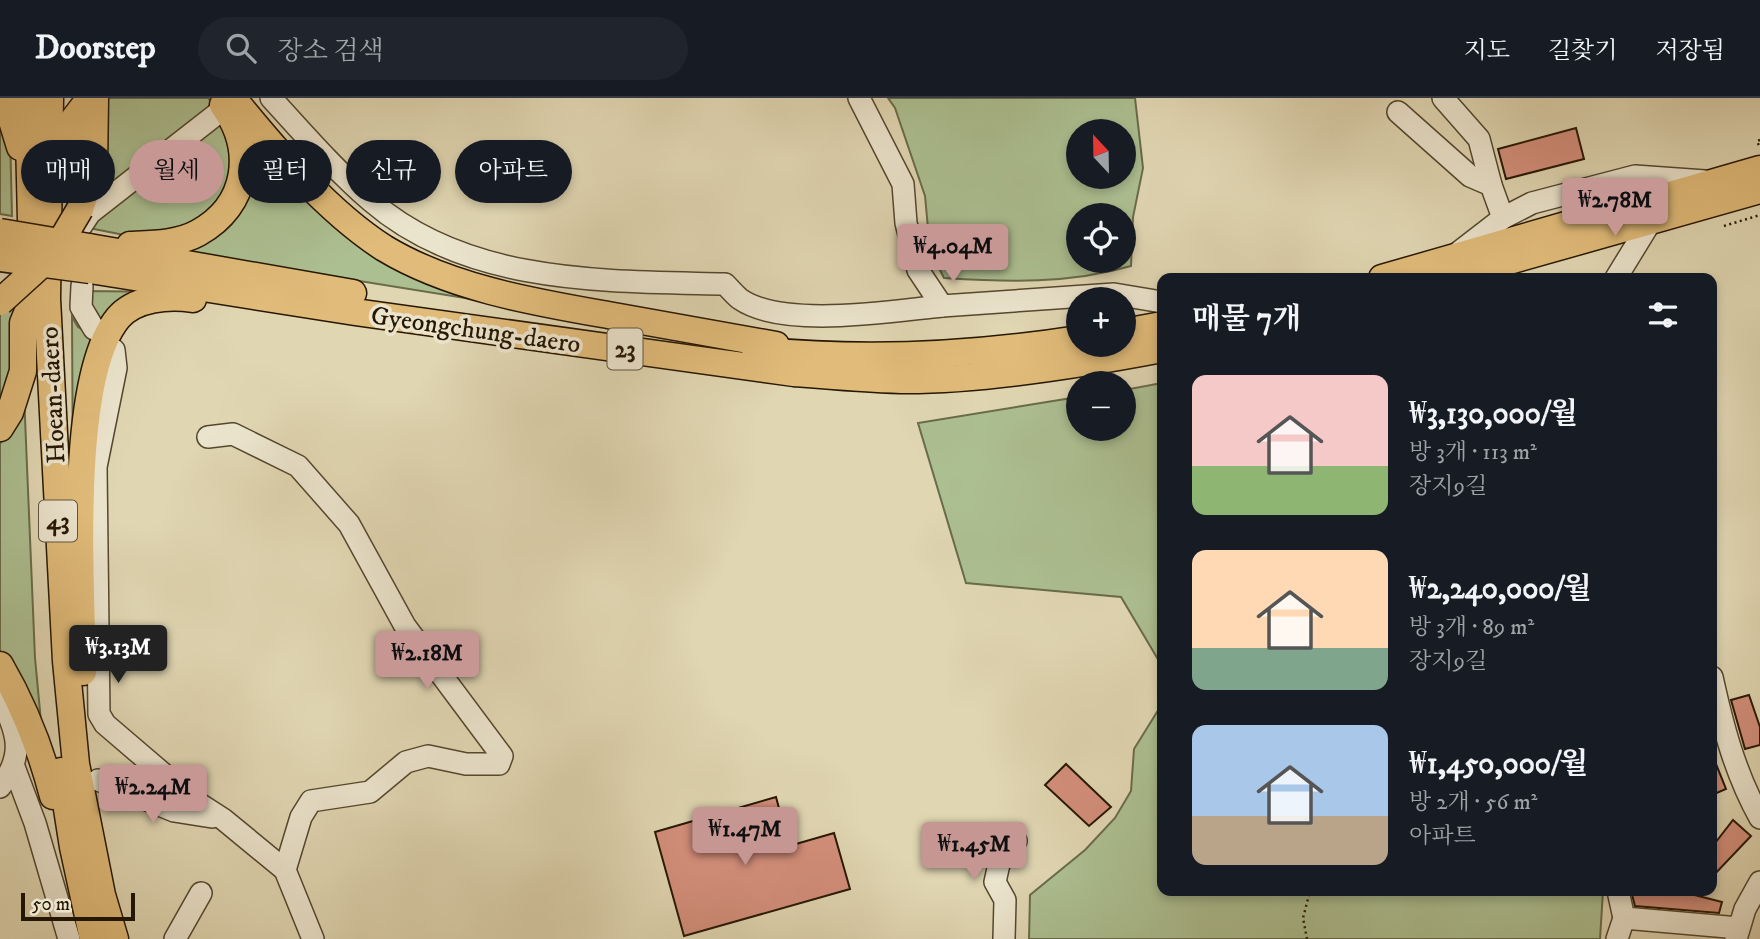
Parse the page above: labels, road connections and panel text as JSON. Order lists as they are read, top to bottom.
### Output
{
  "streets": {
    "main road": [
      "Gyeongchung-daero",
      "23",
      "Hoean-daero",
      "43"
    ]
  },
  "scale_bar": "50 m",
  "north": "top",
  "page": {
    "header": "Doorstep",
    "search": "장소 검색",
    "nav": ["지도", "길찾기", "저장됨"],
    "map_buttons": ["+", "−"],
    "chip": [
      "매매",
      "월세",
      "필터",
      "신규",
      "아파트"
    ],
    "price": [
      "₩2.78M",
      "₩4.04M",
      "₩3.13M",
      "₩2.18M",
      "₩2.24M",
      "₩1.47M",
      "₩1.45M"
    ],
    "heading": "매물 7개",
    "list": [
      {
        "name": "₩3,130,000/월",
        "note": "방 3개 · 113 m² · 장지9길"
      },
      {
        "name": "₩2,240,000/월",
        "note": "방 3개 · 89 m² · 장지9길"
      },
      {
        "name": "₩1,450,000/월",
        "note": "방 2개 · 56 m² · 아파트"
      }
    ],
    "scale": "50 m"
  }
}
